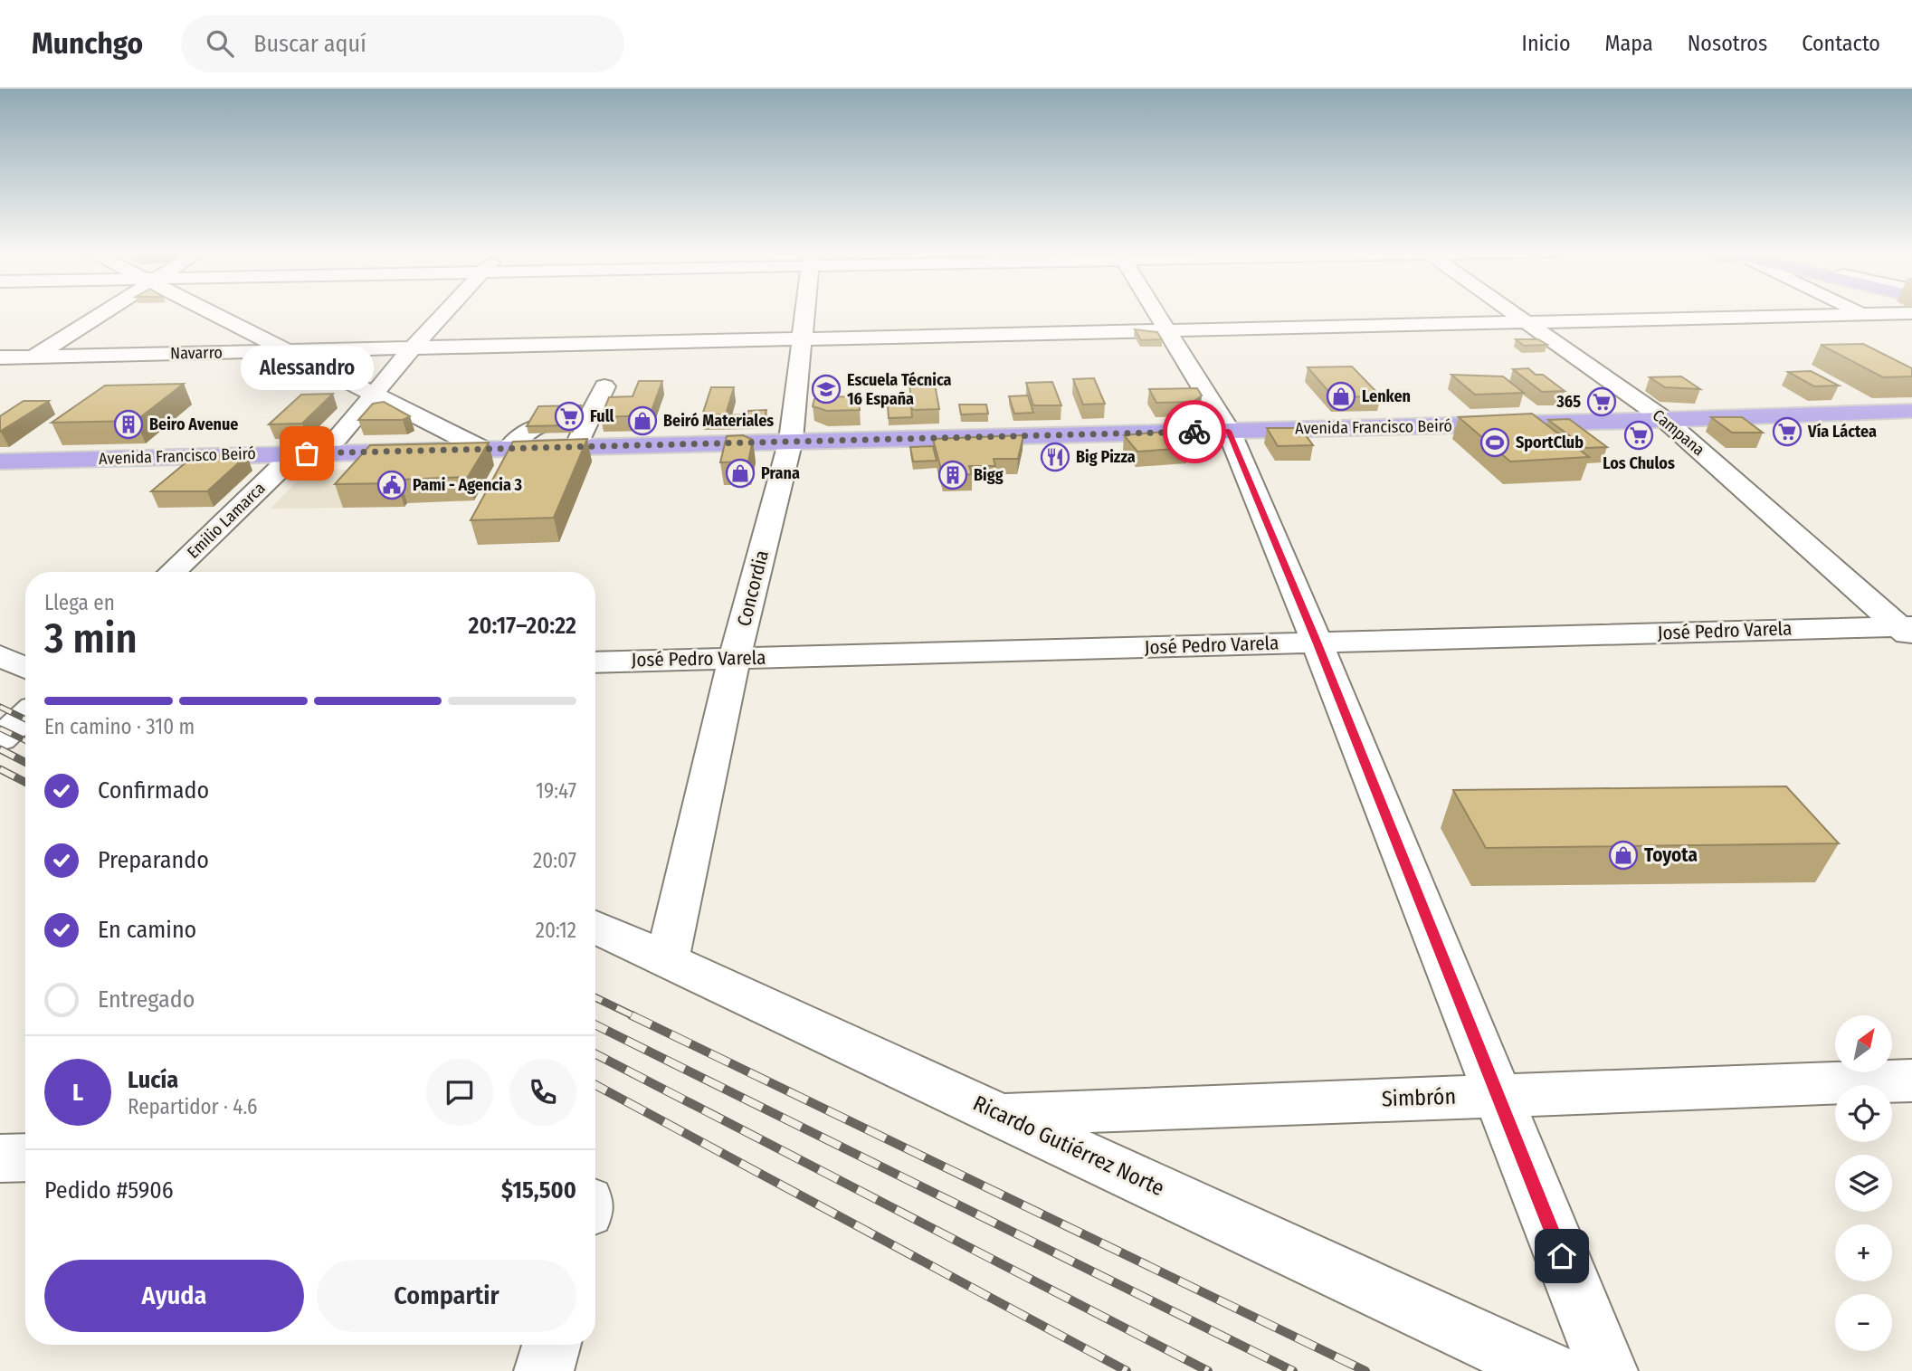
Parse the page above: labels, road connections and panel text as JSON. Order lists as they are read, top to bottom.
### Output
{
  "streets": {
    "main road": ["Avenida Francisco Beiró"],
    "street": [
      "Navarro",
      "Campana",
      "Emilio Lamarca",
      "Concordia",
      "José Pedro Varela",
      "Simbrón",
      "Ricardo Gutiérrez Norte"
    ]
  },
  "crossings": [
    ["Navarro", "Campana"],
    ["Navarro", "Emilio Lamarca"],
    ["Navarro", "Concordia"],
    ["Avenida Francisco Beiró", "Campana"],
    ["Avenida Francisco Beiró", "Emilio Lamarca"],
    ["Avenida Francisco Beiró", "Concordia"],
    ["Campana", "José Pedro Varela"],
    ["Concordia", "José Pedro Varela"],
    ["Concordia", "Ricardo Gutiérrez Norte"],
    ["Simbrón", "Ricardo Gutiérrez Norte"]
  ],
  "places": {
    "school or university": ["Escuela Técnica 16 España"],
    "shop": [
      "Lenken",
      "Beiró Materiales",
      "Prana",
      "Toyota"
    ],
    "supermarket": [
      "365",
      "Full",
      "Vía Láctea",
      "Los Chulos"
    ],
    "building": ["Beiro Avenue", "Bigg"],
    "sports": ["SportClub"],
    "other": ["Alessandro"],
    "restaurant": ["Big Pizza"],
    "public building": ["Pami - Agencia 3"]
  },
  "north": "top right",
  "page": {
    "header": "Munchgo",
    "search": "Buscar aquí",
    "nav": [
      "Inicio",
      "Mapa",
      "Nosotros",
      "Contacto"
    ],
    "bubble": "Alessandro",
    "heading": ["3 min", "Llega en", "20:17–20:22"],
    "panel": [
      "Lucía",
      "Repartidor · 4.6",
      "Pedido #5906",
      "$15,500"
    ],
    "bar": "En camino · 310 m",
    "list": [
      ["Confirmado", "19:47"],
      ["Preparando", "20:07"],
      ["En camino", "20:12"],
      "Entregado"
    ],
    "map_buttons": ["+", "−"],
    "round": "L",
    "buttons": ["Ayuda", "Compartir"]
  }
}
